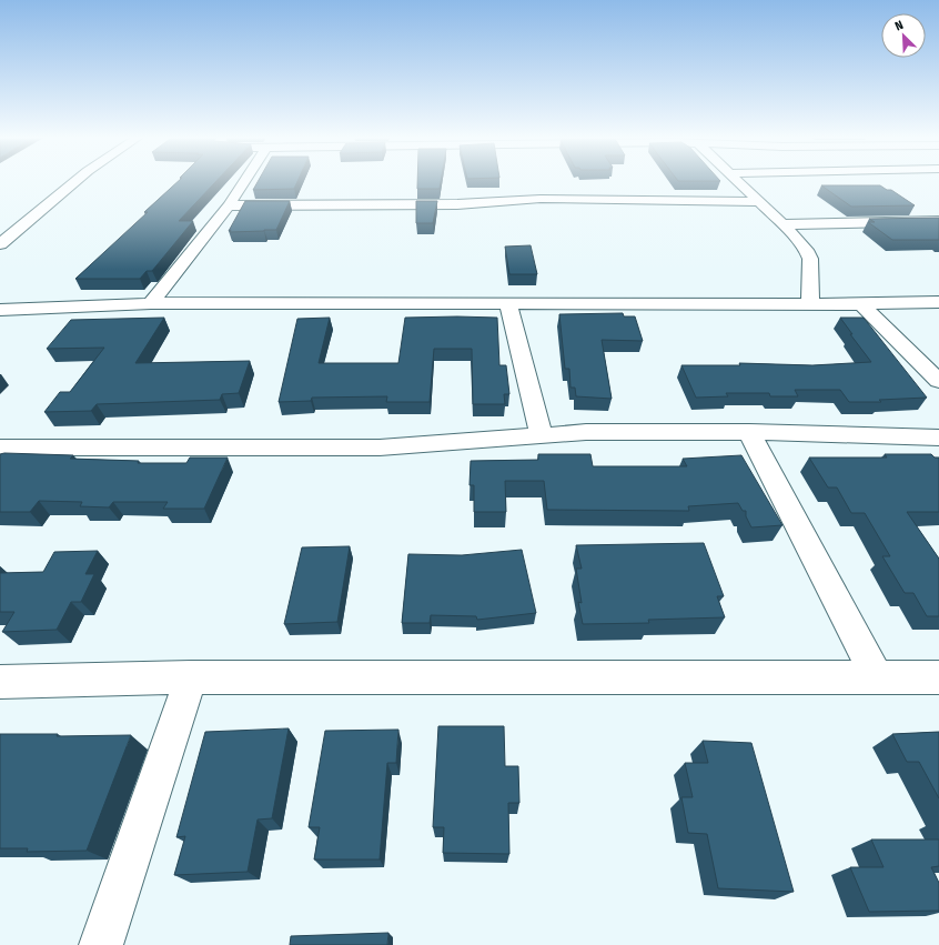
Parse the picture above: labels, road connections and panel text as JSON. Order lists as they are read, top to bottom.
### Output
{
  "north": "top left"
}
